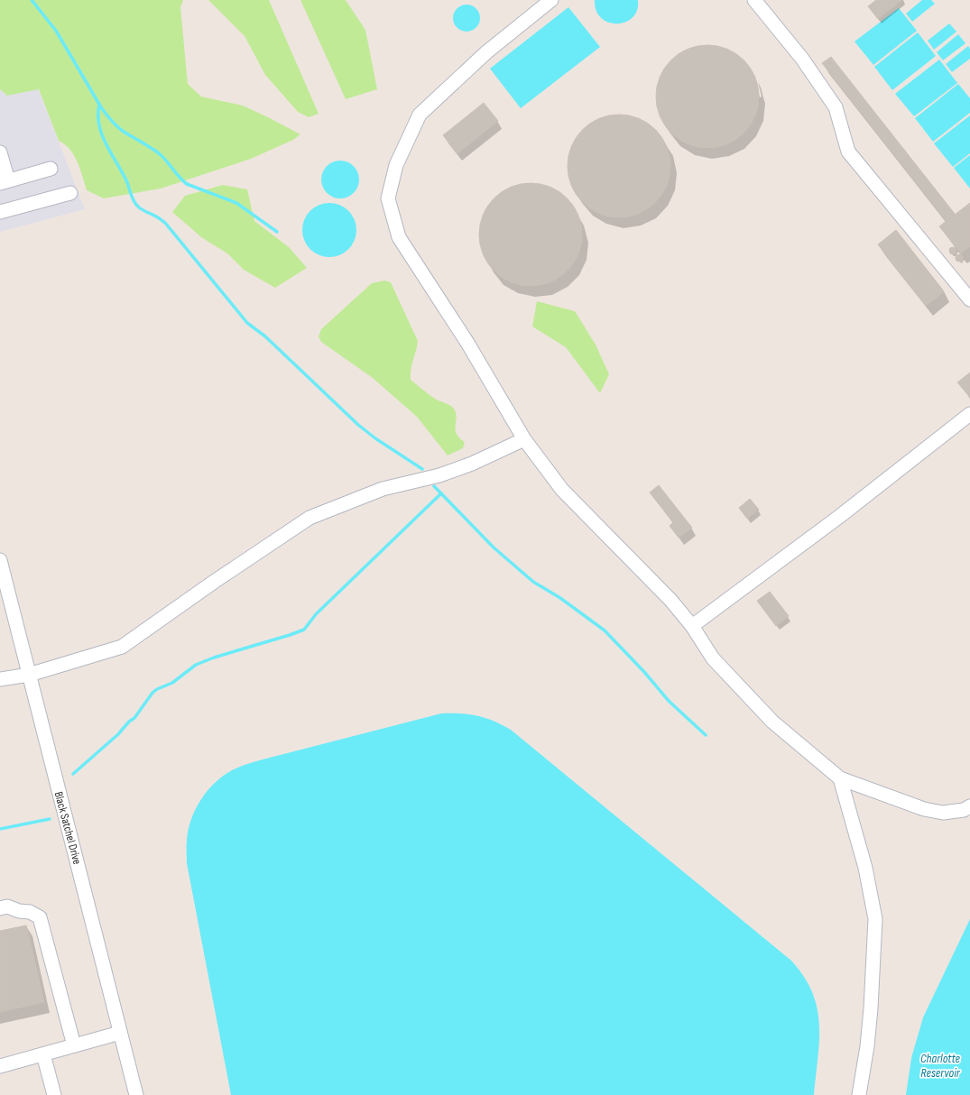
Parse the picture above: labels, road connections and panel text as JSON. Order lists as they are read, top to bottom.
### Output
{
  "streets": {
    "street": ["Black Satchel Drive"]
  },
  "water": ["Charlotte Reservoir"]
}
